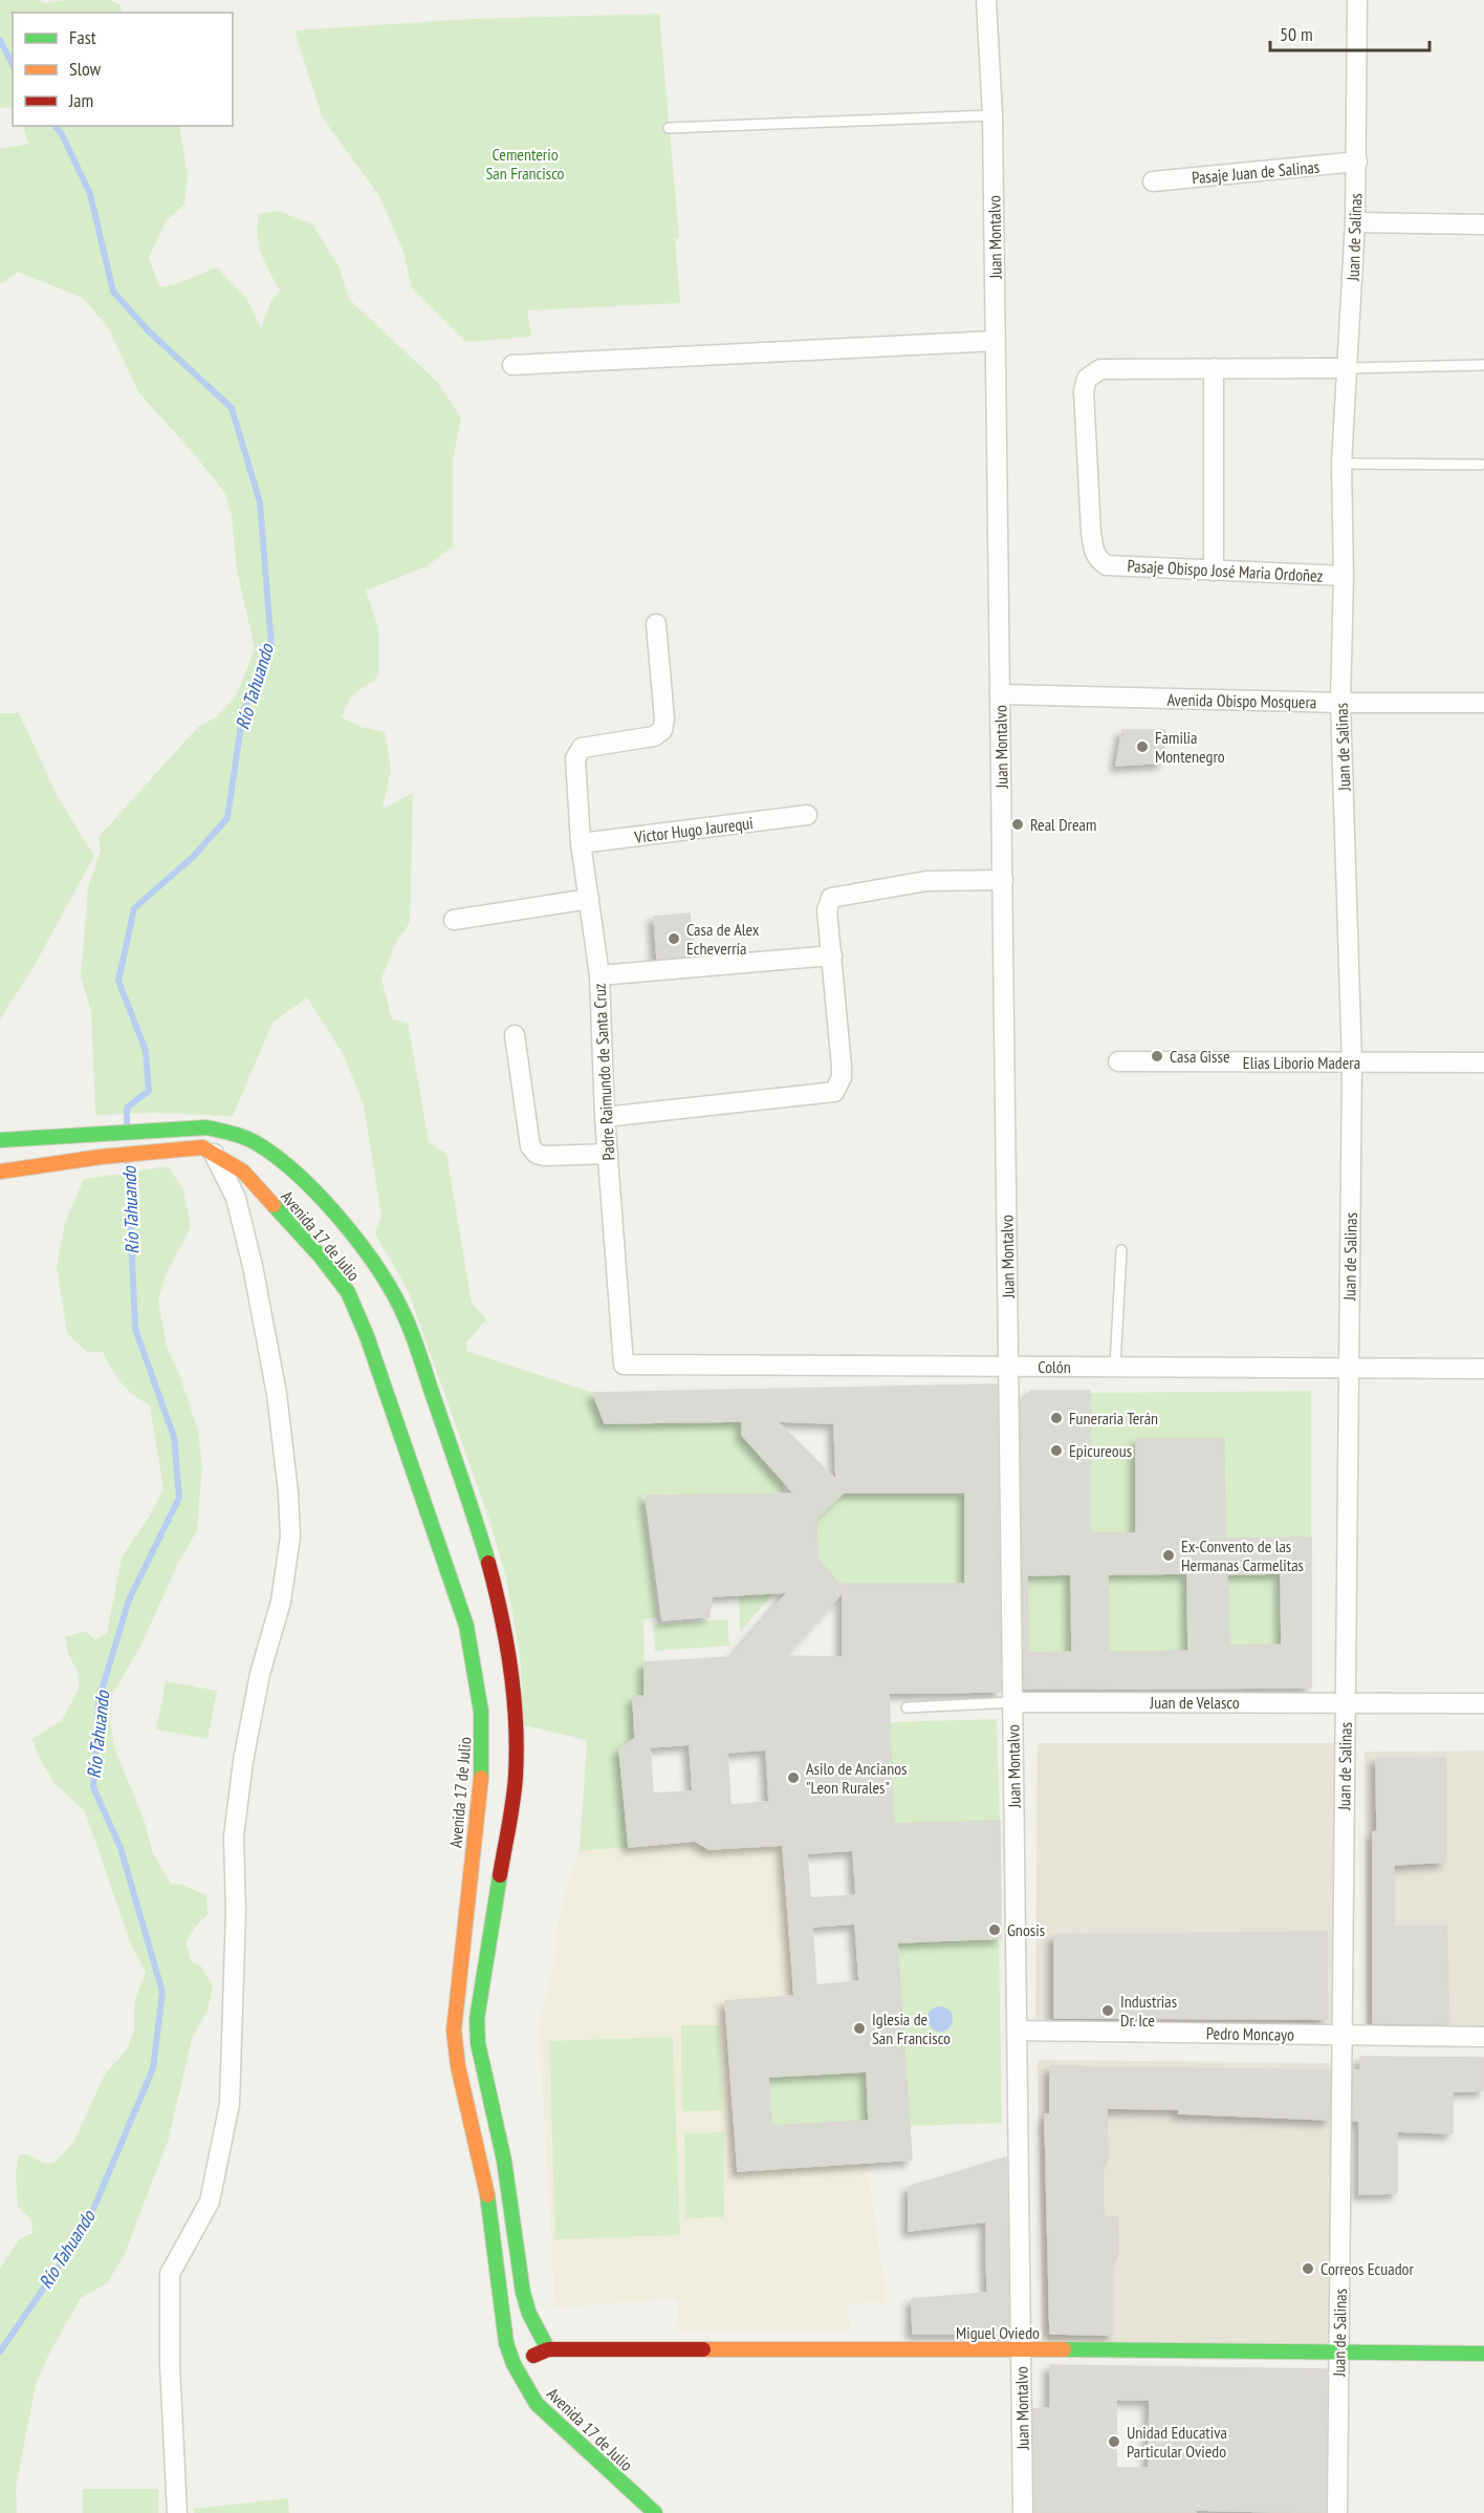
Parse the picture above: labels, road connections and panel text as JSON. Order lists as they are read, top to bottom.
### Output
{
  "streets": {
    "main road": ["Avenida 17 de Julio", "Miguel Oviedo"],
    "street": [
      "Pasaje Juan de Salinas",
      "Juan Montalvo",
      "Juan de Salinas",
      "Pasaje Obispo José Maria Ordoñez",
      "Avenida Obispo Mosquera",
      "Victor Hugo Jaurequi",
      "Elias Liborio Madera",
      "Padre Raimundo de Santa Cruz",
      "Colón",
      "Juan de Velasco",
      "Pedro Moncayo"
    ]
  },
  "crossings": [
    ["Pasaje Juan de Salinas", "Juan de Salinas"],
    ["Juan Montalvo", "Avenida Obispo Mosquera"],
    ["Juan Montalvo", "Colón"],
    ["Juan Montalvo", "Juan de Velasco"],
    ["Juan Montalvo", "Pedro Moncayo"],
    ["Juan Montalvo", "Miguel Oviedo"],
    ["Juan de Salinas", "Pasaje Obispo José Maria Ordoñez"],
    ["Juan de Salinas", "Avenida Obispo Mosquera"],
    ["Juan de Salinas", "Elias Liborio Madera"],
    ["Juan de Salinas", "Colón"],
    ["Juan de Salinas", "Juan de Velasco"],
    ["Juan de Salinas", "Pedro Moncayo"],
    ["Juan de Salinas", "Miguel Oviedo"],
    ["Victor Hugo Jaurequi", "Padre Raimundo de Santa Cruz"],
    ["Padre Raimundo de Santa Cruz", "Colón"],
    ["Avenida 17 de Julio", "Miguel Oviedo"]
  ],
  "water": ["Río Tahuando"],
  "parks": ["Cementerio San Francisco"],
  "places": [
    "Familia Montenegro",
    "Real Dream",
    "Casa de Alex Echeverría",
    "Casa Gisse",
    "Funeraria Terán",
    "Epicureous",
    "Ex-Convento de las Hermanas Carmelitas",
    "Asilo de Ancianos \"Leon Rurales\"",
    "Gnosis",
    "Industrias Dr. Ice",
    "Iglesia de San Francisco",
    "Correos Ecuador",
    "Unidad Educativa Particular Oviedo"
  ],
  "legend": ["Fast", "Slow", "Jam"],
  "scale_bar": "50 m"
}
